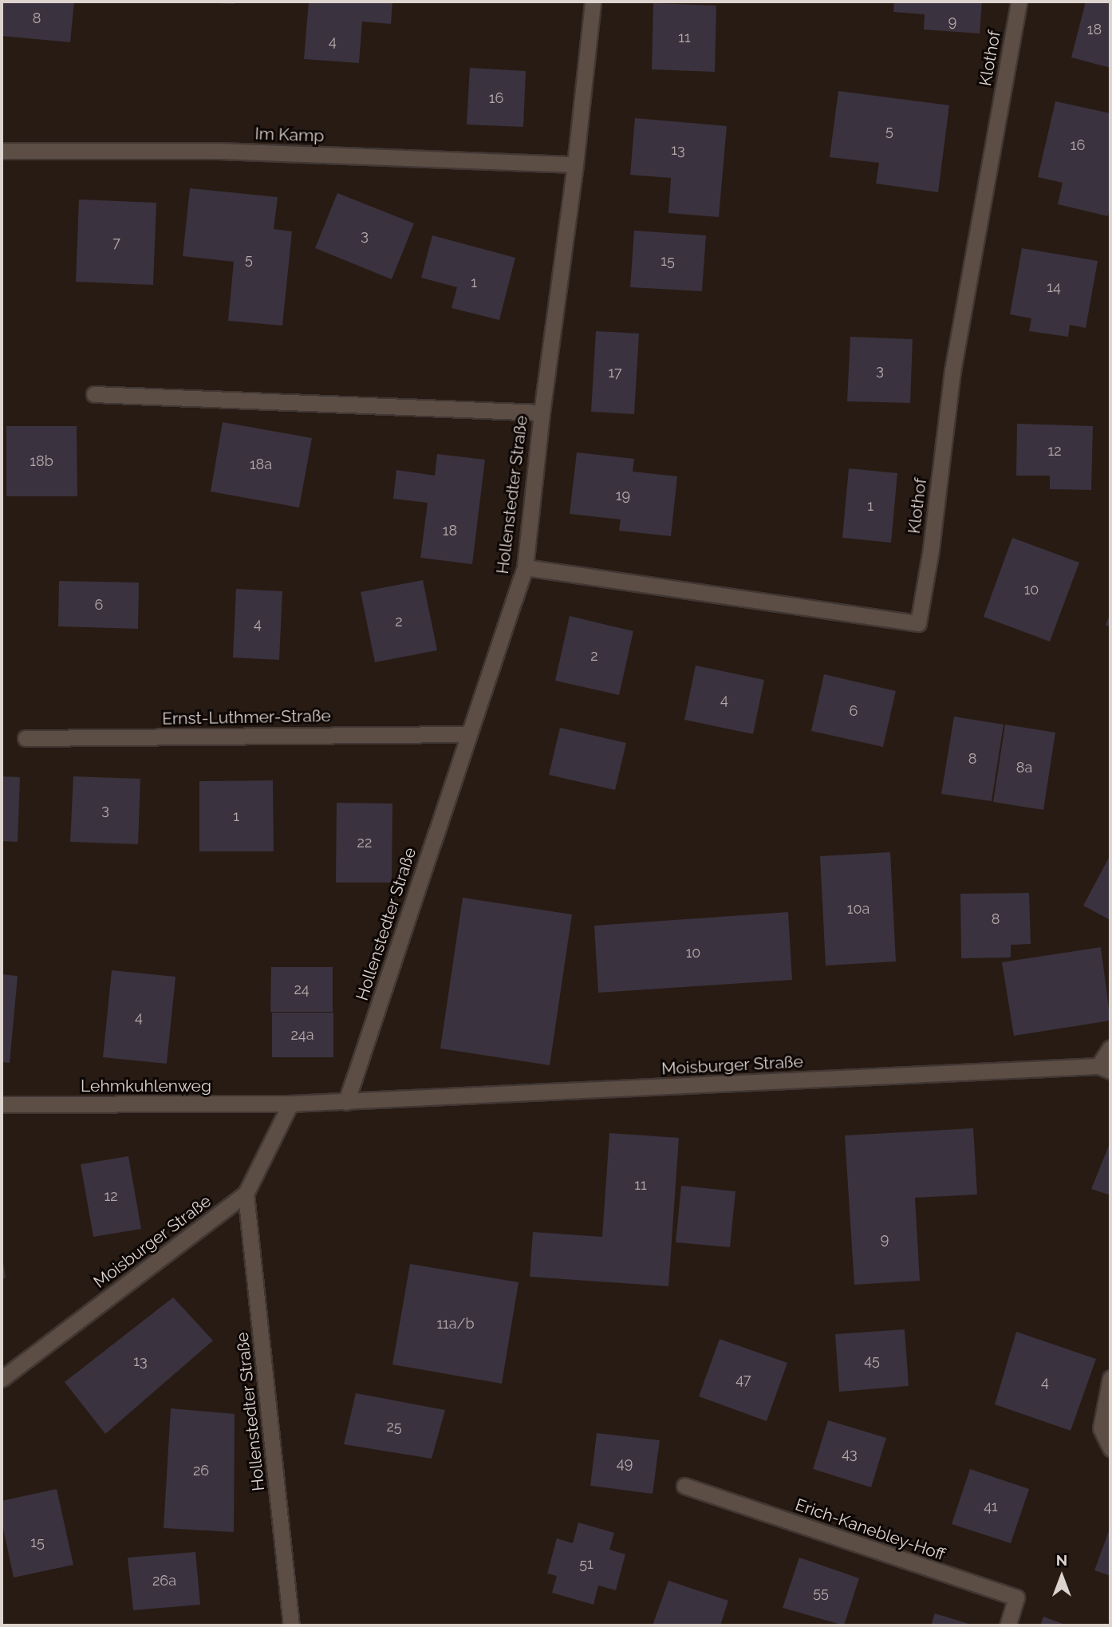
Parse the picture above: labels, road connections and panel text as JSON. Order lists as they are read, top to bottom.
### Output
{
  "streets": {
    "street": [
      "Klothof",
      "Im Kamp",
      "Hollenstedter Straße",
      "Ernst-Luthmer-Straße",
      "Moisburger Straße",
      "Lehmkuhlenweg",
      "Erich-Kanebley-Hoff"
    ]
  },
  "crossings": [
    ["Klothof", "Hollenstedter Straße"],
    ["Im Kamp", "Hollenstedter Straße"],
    ["Hollenstedter Straße", "Ernst-Luthmer-Straße"],
    ["Hollenstedter Straße", "Moisburger Straße"],
    ["Moisburger Straße", "Lehmkuhlenweg"]
  ],
  "house_numbers": [
    "8",
    "9",
    "18",
    "11",
    "4",
    "16",
    "5",
    "16",
    "13",
    "3",
    "7",
    "5",
    "15",
    "1",
    "14",
    "3",
    "17",
    "12",
    "18b",
    "18a",
    "19",
    "1",
    "18",
    "10",
    "6",
    "2",
    "4",
    "2",
    "4",
    "6",
    "8",
    "8a",
    "3",
    "1",
    "22",
    "10a",
    "8",
    "10",
    "24",
    "4",
    "24a",
    "11",
    "12",
    "9",
    "11a/b",
    "45",
    "13",
    "47",
    "4",
    "25",
    "43",
    "49",
    "26",
    "41",
    "15",
    "51",
    "26a",
    "55"
  ],
  "north": "top"
}
